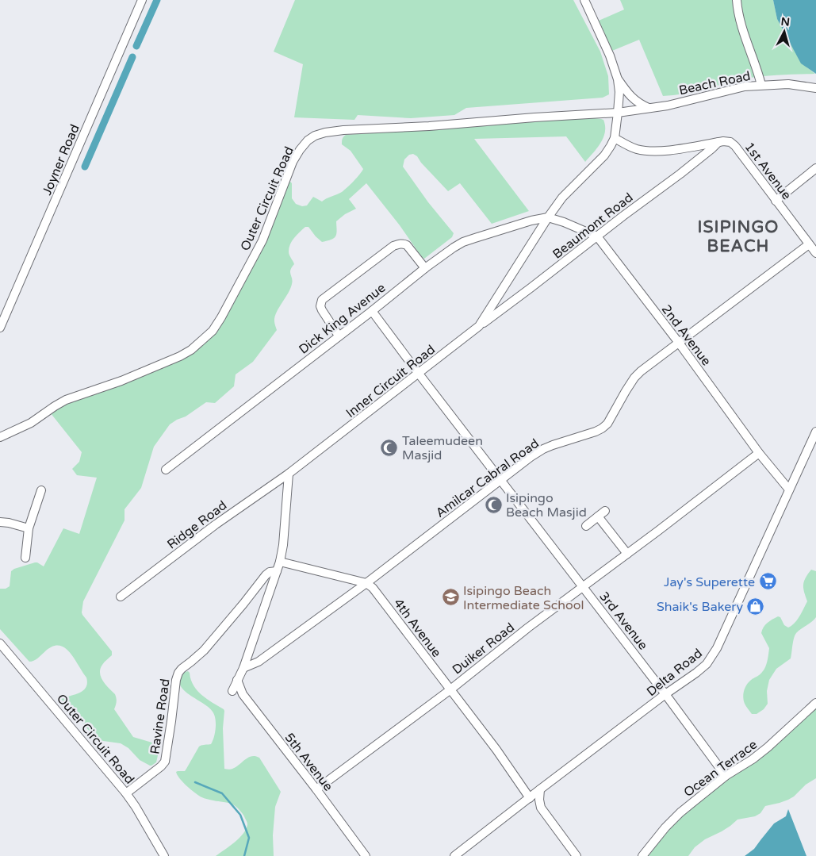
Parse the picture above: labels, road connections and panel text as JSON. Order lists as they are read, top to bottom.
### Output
{
  "streets": {
    "street": [
      "Beach Road",
      "Joyner Road",
      "1st Avenue",
      "Outer Circuit Road",
      "Beaumont Road",
      "Dick King Avenue",
      "2nd Avenue",
      "Inner Circuit Road",
      "Amilcar Cabral Road",
      "Ridge Road",
      "3rd Avenue",
      "4th Avenue",
      "Duiker Road",
      "Delta Road",
      "Ravine Road",
      "5th Avenue",
      "Ocean Terrace"
    ]
  },
  "crossings": [
    ["Beach Road", "Outer Circuit Road"],
    ["Beach Road", "Inner Circuit Road"],
    ["1st Avenue", "Beaumont Road"],
    ["1st Avenue", "Inner Circuit Road"],
    ["1st Avenue", "Amilcar Cabral Road"],
    ["Outer Circuit Road", "Inner Circuit Road"],
    ["Outer Circuit Road", "Ravine Road"],
    ["Beaumont Road", "2nd Avenue"],
    ["Beaumont Road", "Inner Circuit Road"],
    ["Dick King Avenue", "2nd Avenue"],
    ["Dick King Avenue", "Inner Circuit Road"],
    ["Dick King Avenue", "3rd Avenue"],
    ["2nd Avenue", "Inner Circuit Road"],
    ["2nd Avenue", "Amilcar Cabral Road"],
    ["2nd Avenue", "Duiker Road"],
    ["2nd Avenue", "Delta Road"],
    ["Inner Circuit Road", "Ridge Road"],
    ["Inner Circuit Road", "3rd Avenue"],
    ["Amilcar Cabral Road", "3rd Avenue"],
    ["Amilcar Cabral Road", "4th Avenue"],
    ["3rd Avenue", "Duiker Road"],
    ["3rd Avenue", "Delta Road"],
    ["3rd Avenue", "Ocean Terrace"],
    ["4th Avenue", "Duiker Road"],
    ["4th Avenue", "Delta Road"],
    ["Duiker Road", "5th Avenue"]
  ],
  "districts": ["ISIPINGO BEACH"],
  "places": {
    "mosque": ["Taleemudeen Masjid", "Isipingo Beach Masjid"],
    "supermarket": ["Jay's Superette"],
    "school or university": ["Isipingo Beach Intermediate School"],
    "shop": ["Shaik's Bakery"]
  },
  "north": "top"
}
